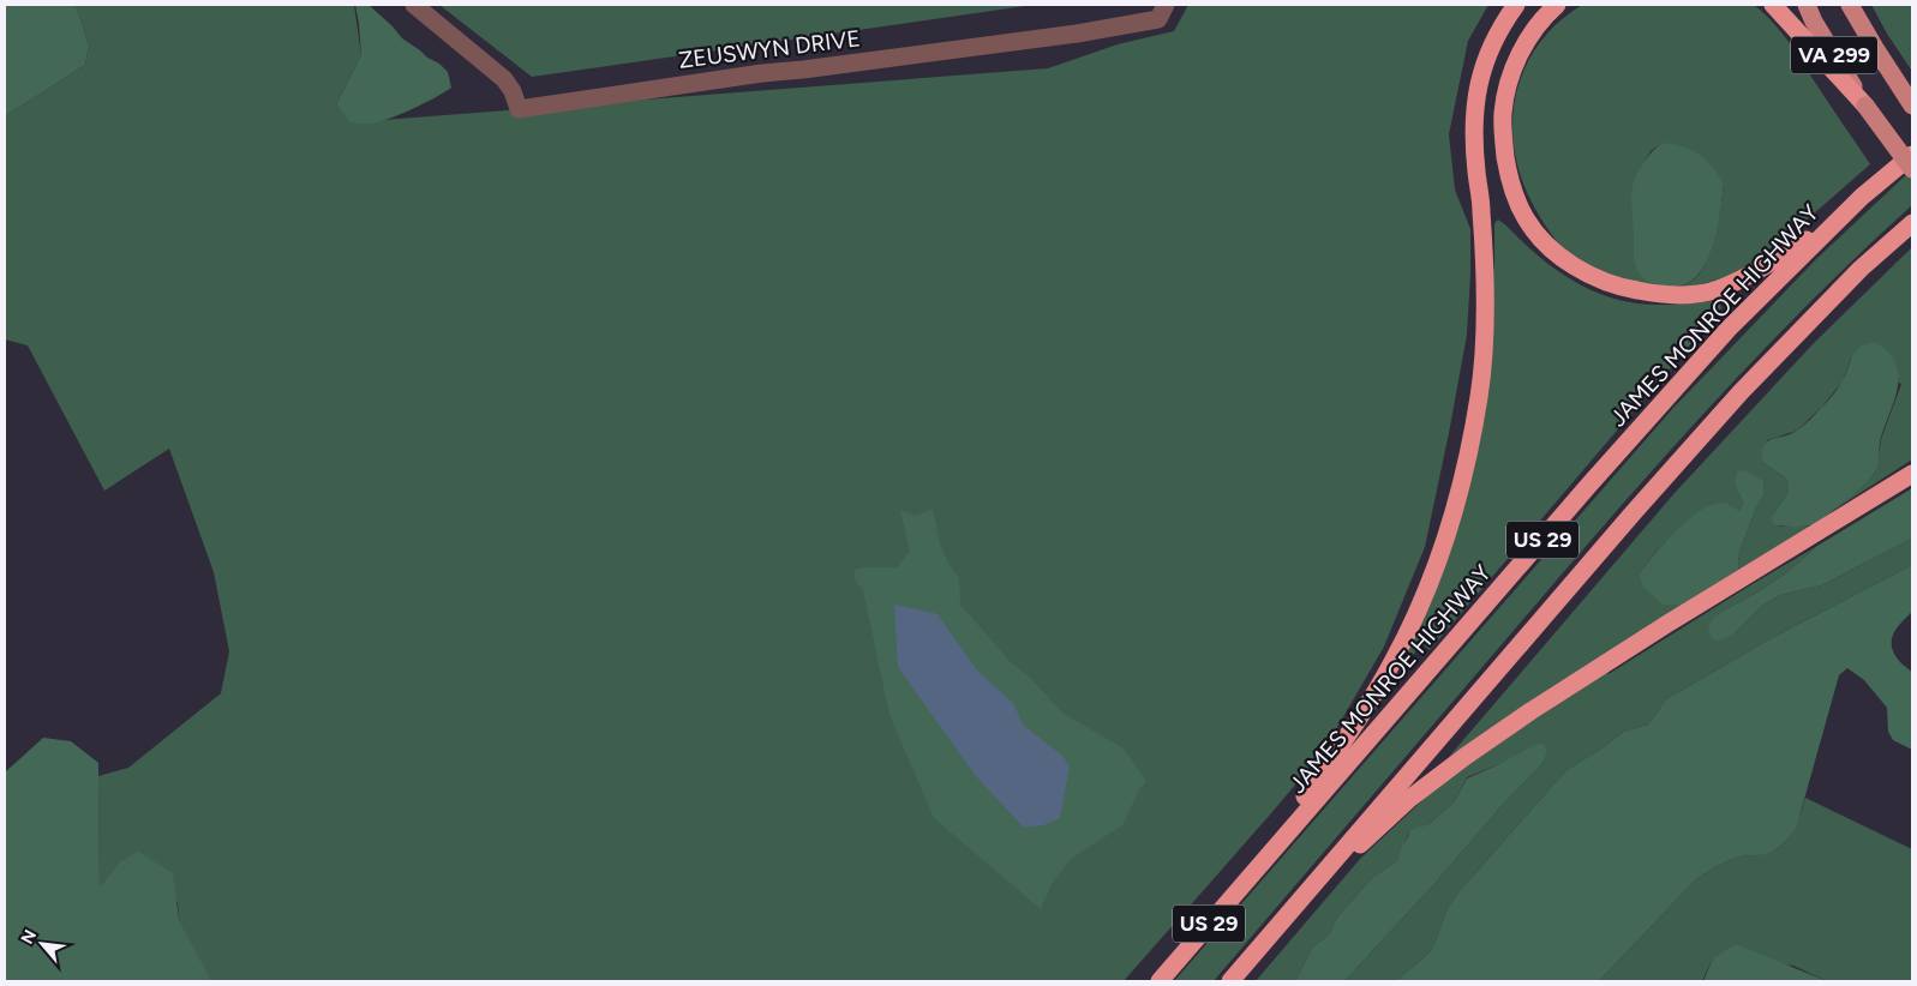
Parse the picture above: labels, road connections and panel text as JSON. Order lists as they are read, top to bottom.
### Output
{
  "streets": {
    "highway": ["JAMES MONROE HIGHWAY", "US 29"],
    "main road": ["VA 299"],
    "street": ["ZEUSWYN DRIVE"]
  },
  "north": "top left"
}
